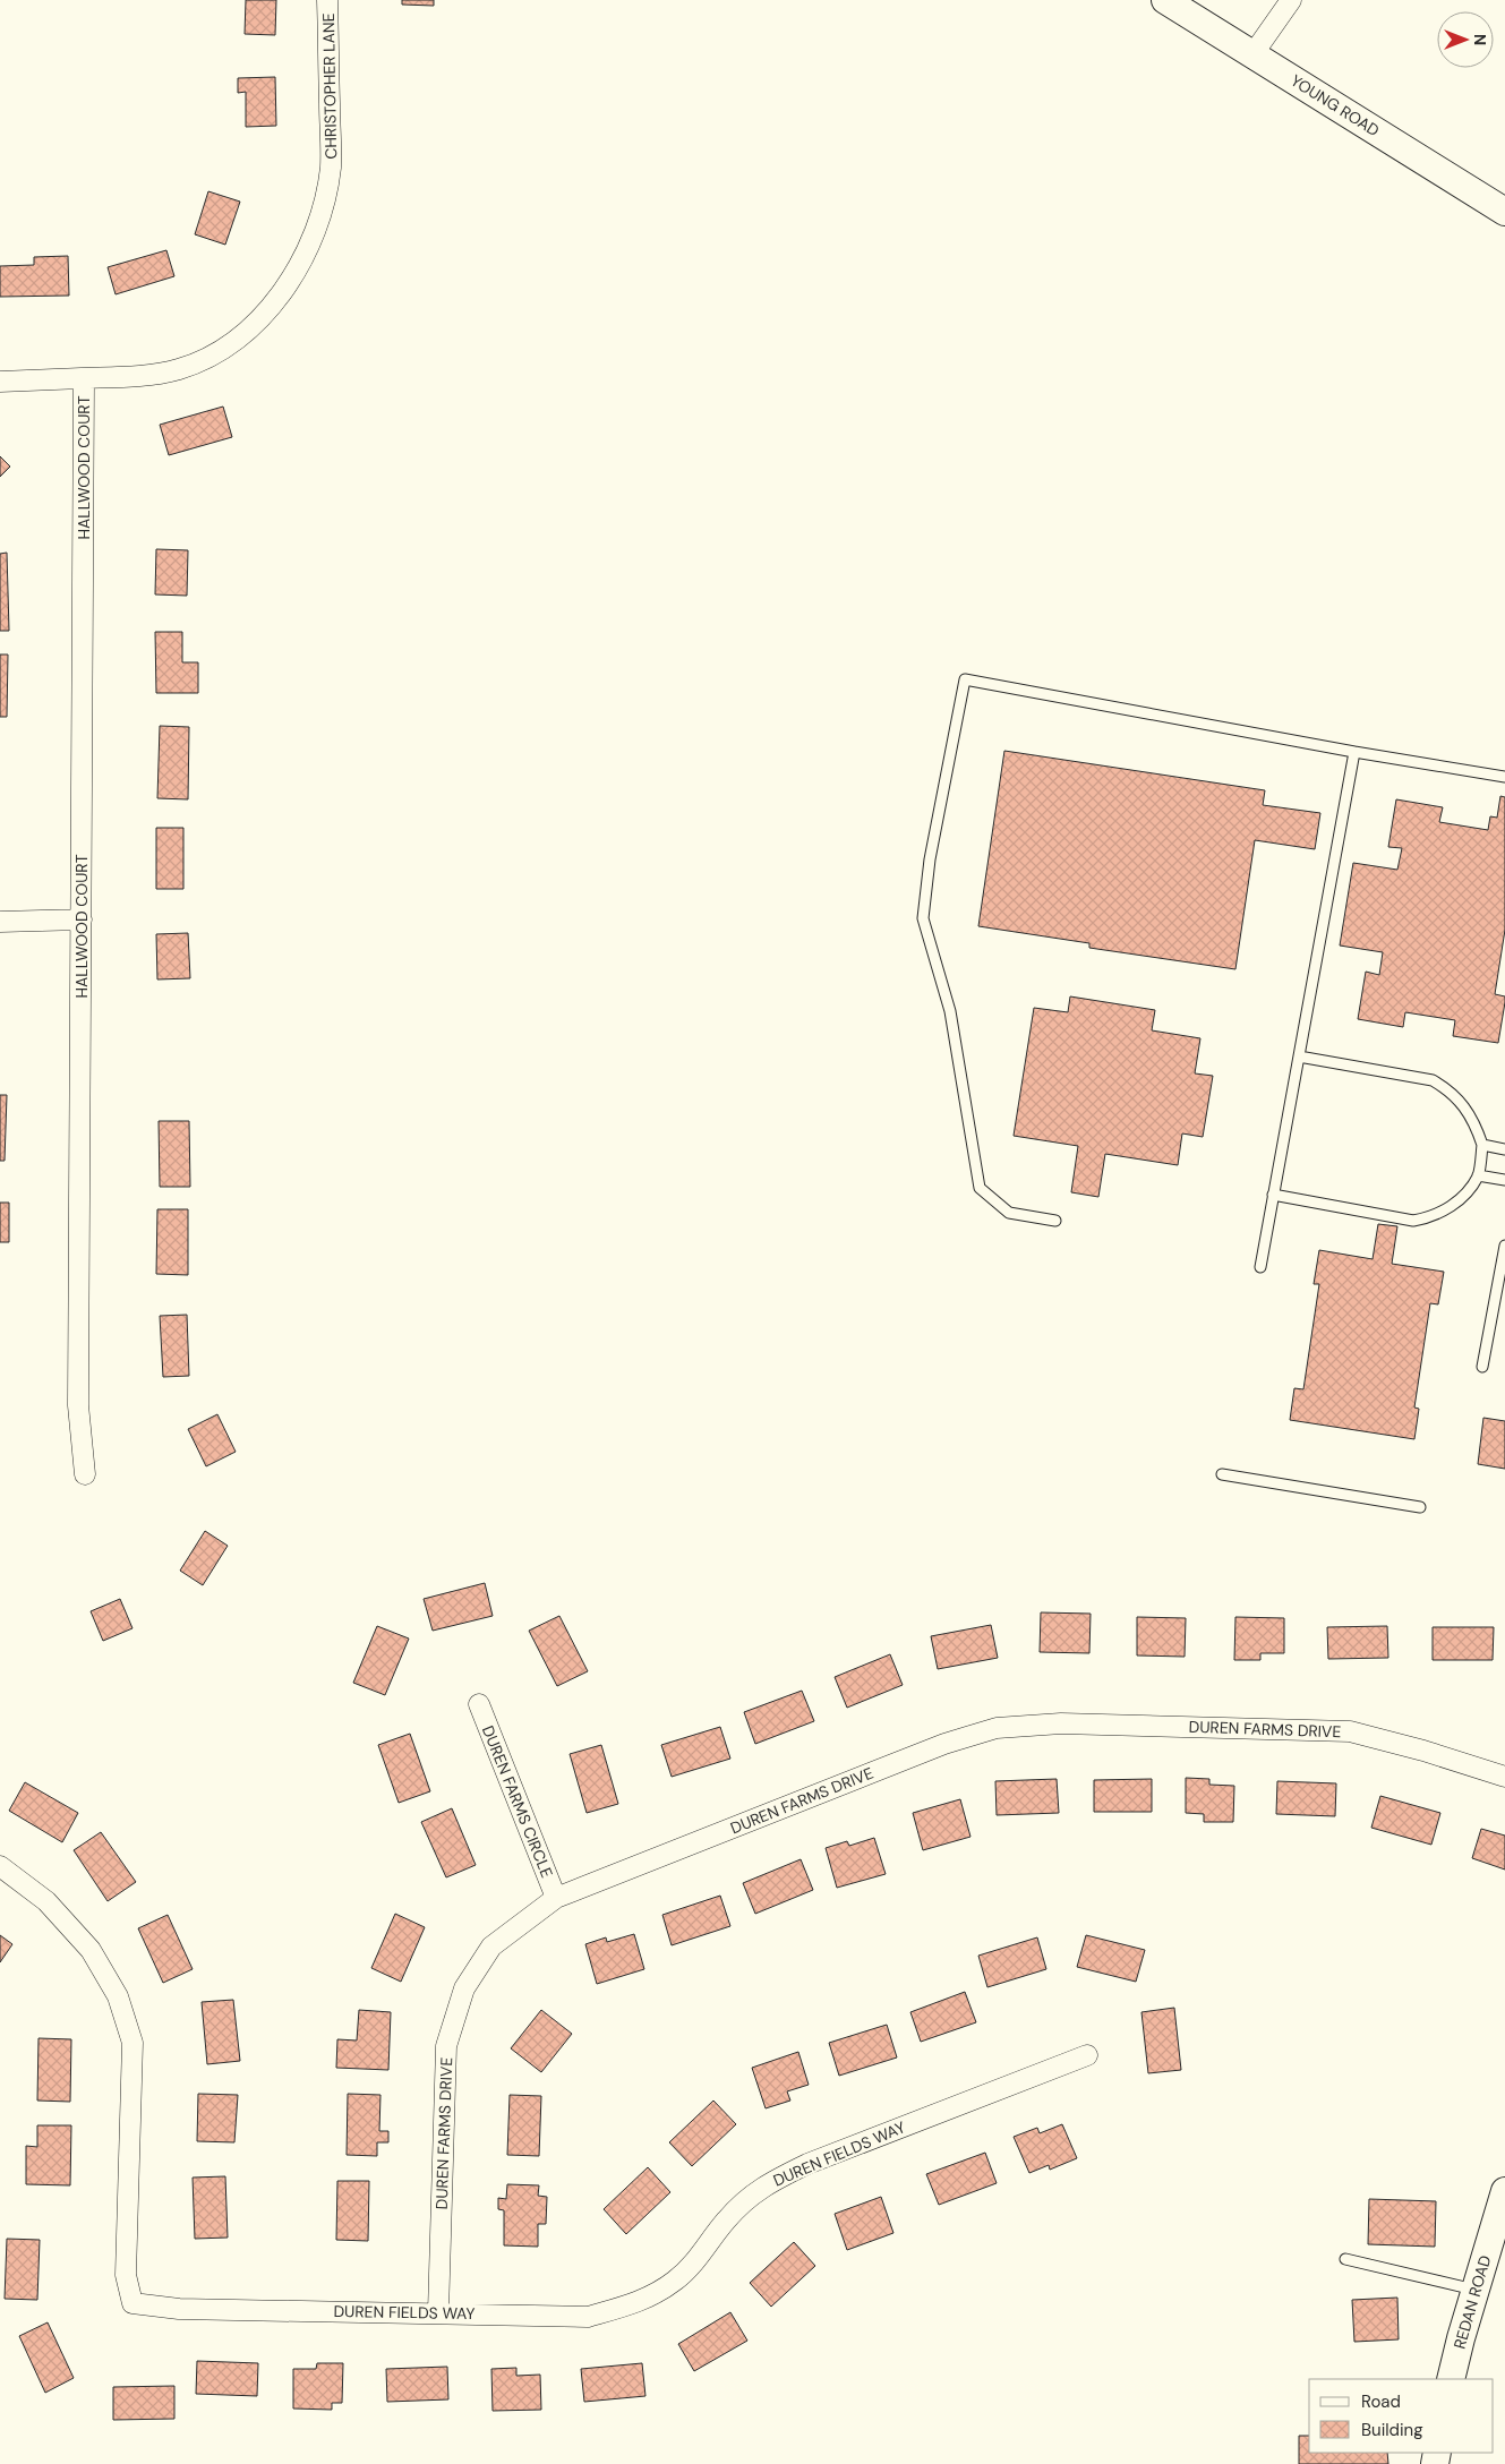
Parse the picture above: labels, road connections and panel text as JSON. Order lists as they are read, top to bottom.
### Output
{
  "streets": {
    "street": [
      "CHRISTOPHER LANE",
      "YOUNG ROAD",
      "HALLWOOD COURT",
      "DUREN FARMS DRIVE",
      "DUREN FARMS CIRCLE",
      "DUREN FIELDS WAY",
      "REDAN ROAD"
    ]
  },
  "crossings": [
    ["CHRISTOPHER LANE", "HALLWOOD COURT"],
    ["DUREN FARMS DRIVE", "DUREN FARMS CIRCLE"],
    ["DUREN FARMS DRIVE", "DUREN FIELDS WAY"]
  ],
  "legend": ["Road", "Building"],
  "north": "right"
}
